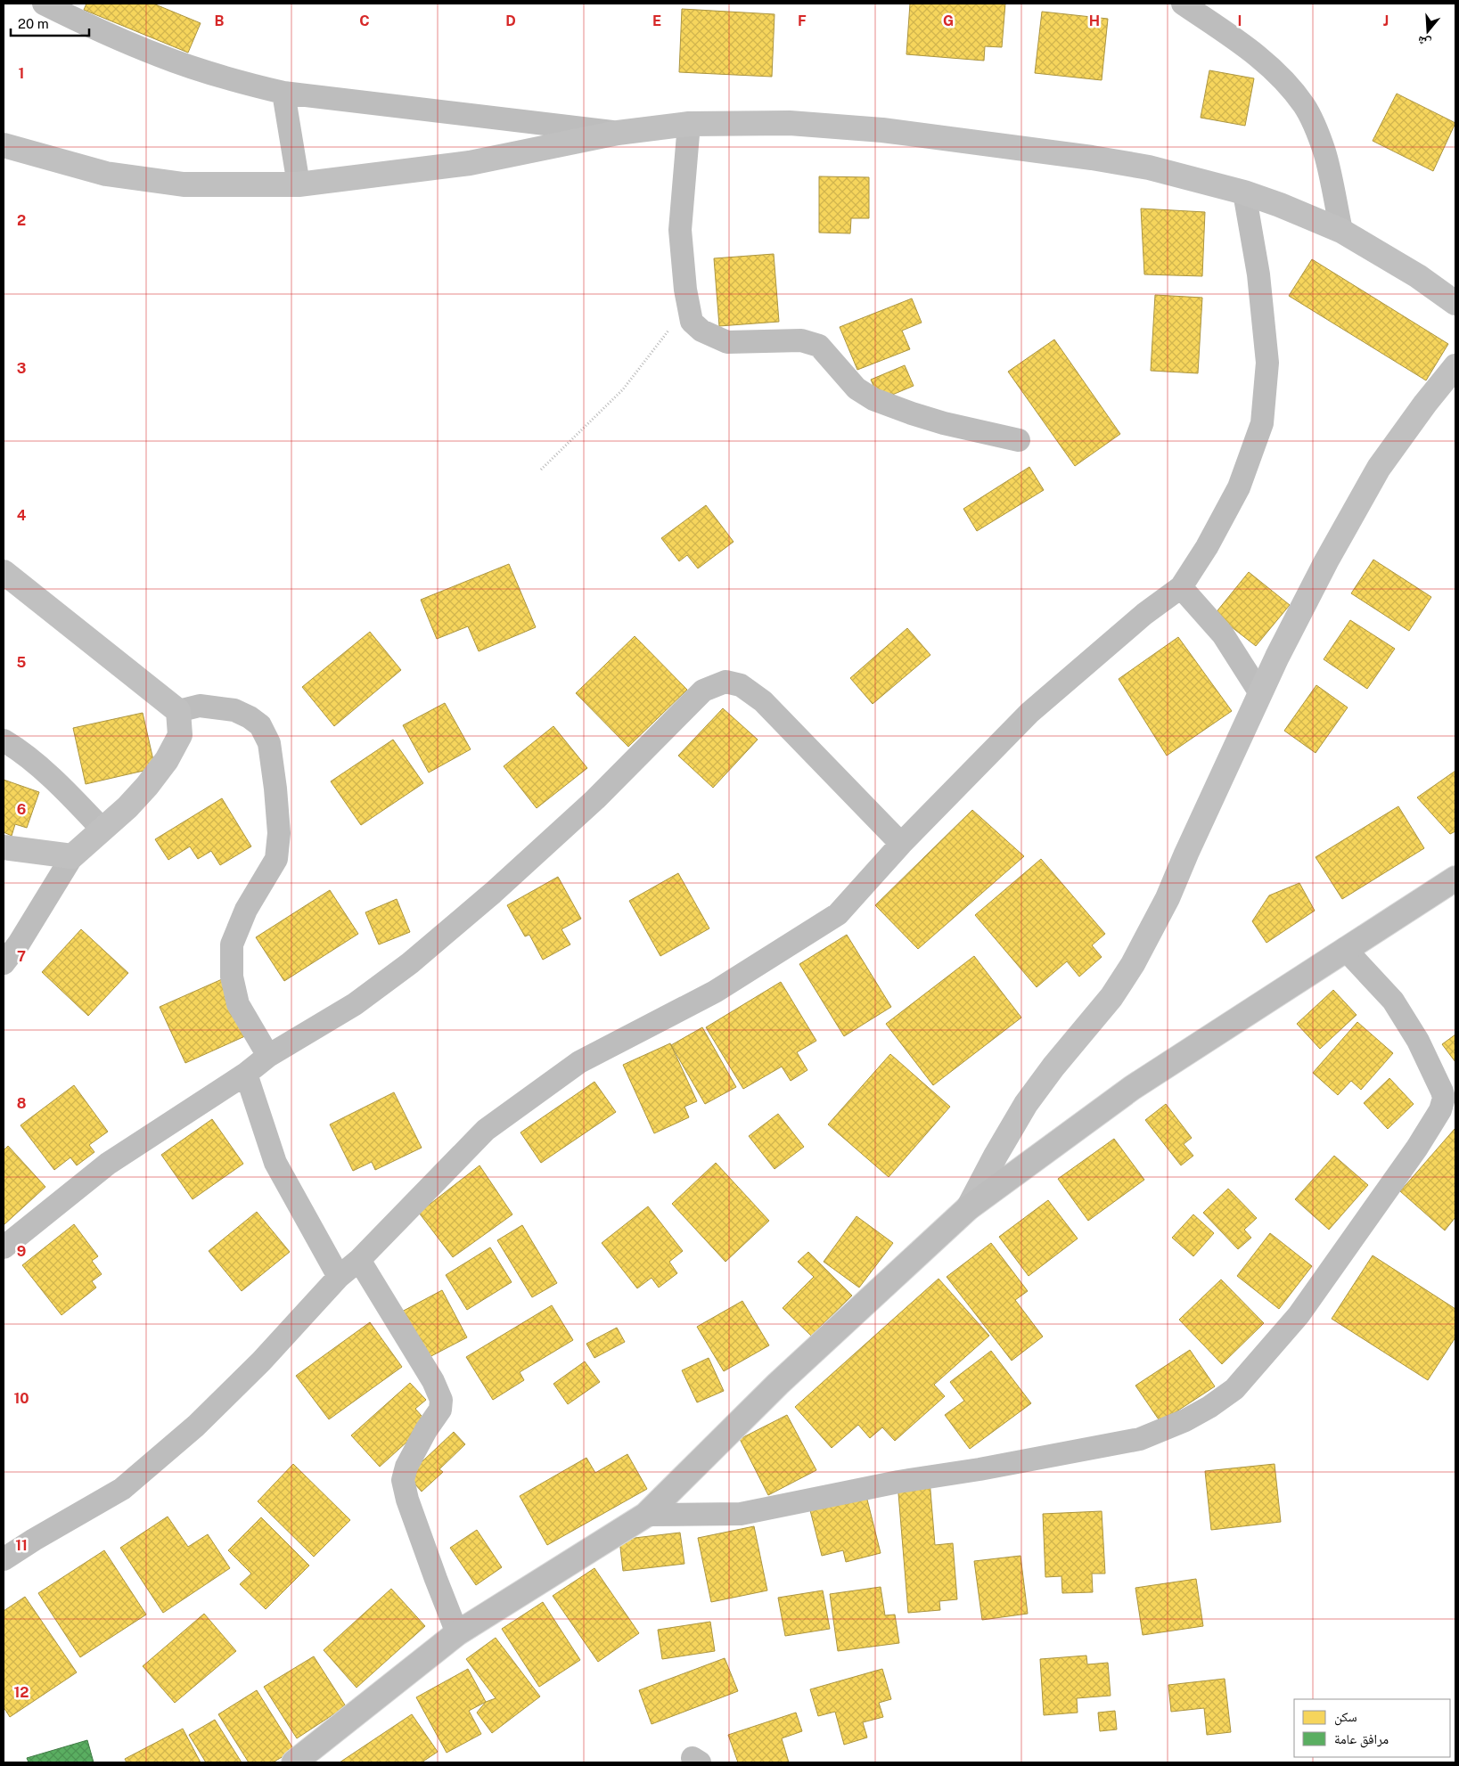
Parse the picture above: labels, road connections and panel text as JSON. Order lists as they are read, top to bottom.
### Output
{
  "legend": ["سكن", "مرافق عامة"],
  "scale_bar": "20 m",
  "north": "bottom",
  "grid": {
    "columns": [
      "B",
      "C",
      "D",
      "E",
      "F",
      "G",
      "H",
      "I",
      "J"
    ],
    "rows": [
      "1",
      "2",
      "3",
      "4",
      "5",
      "6",
      "7",
      "8",
      "9",
      "10",
      "11",
      "12"
    ]
  }
}
